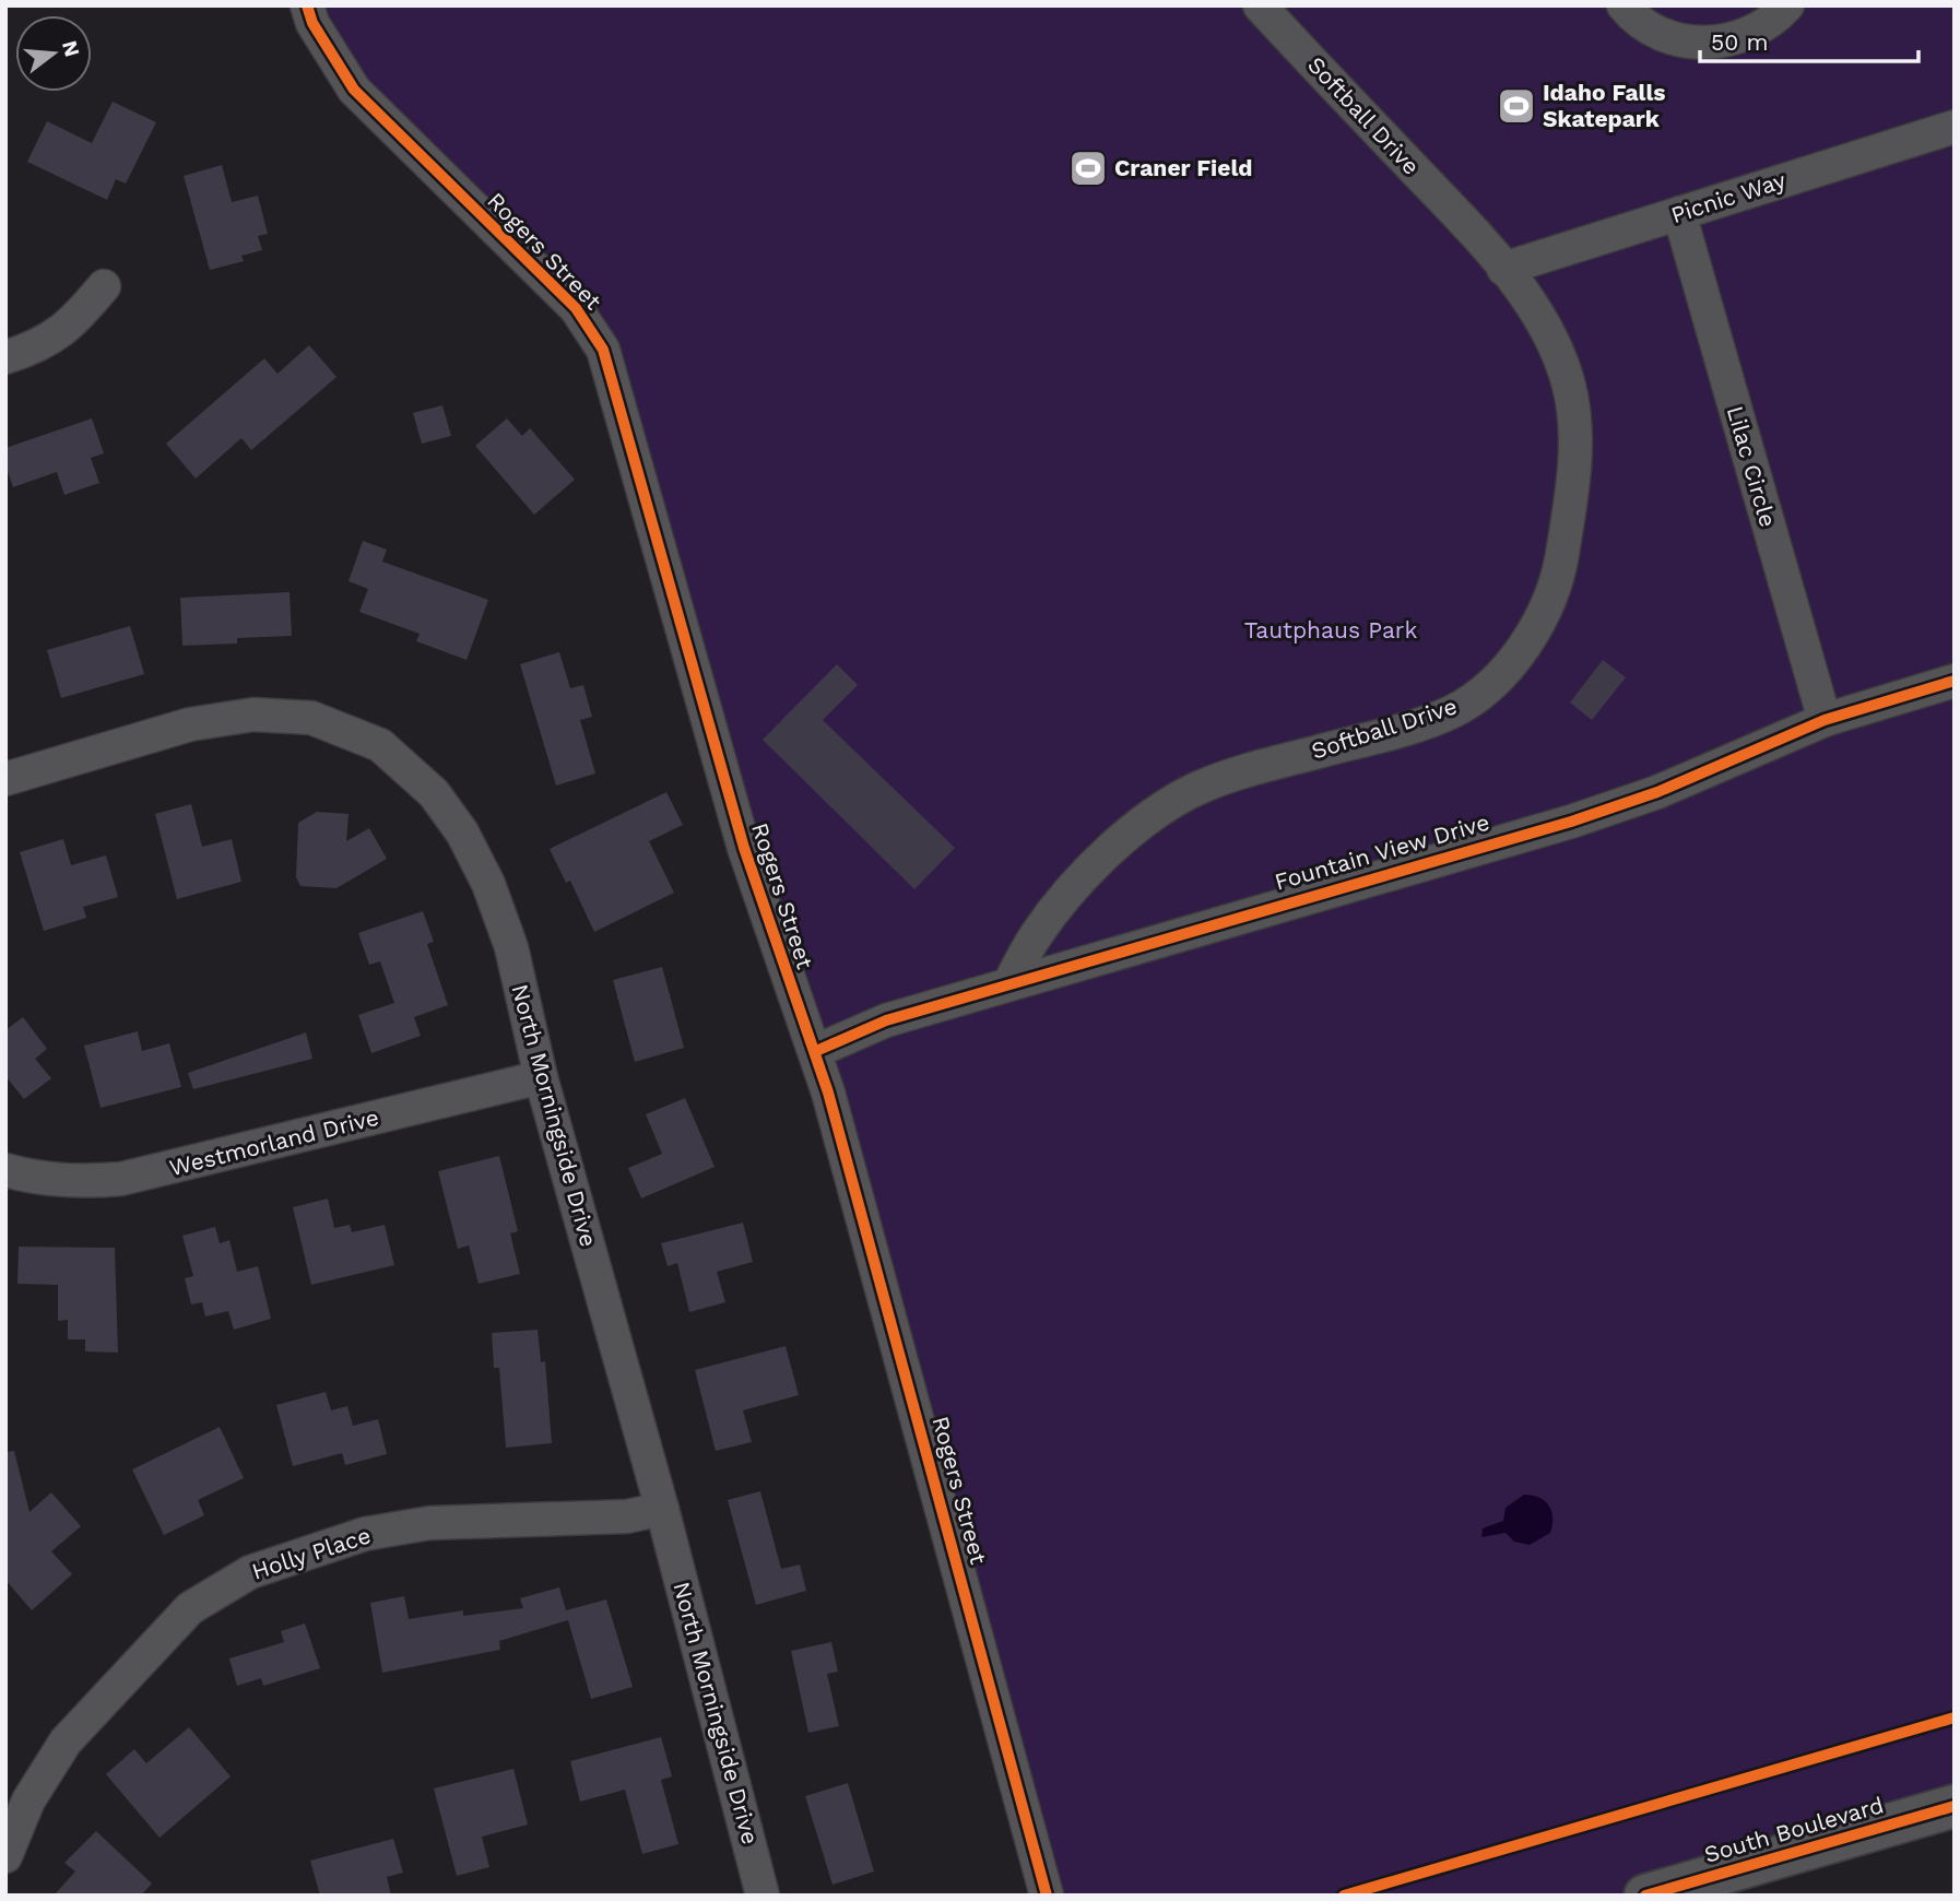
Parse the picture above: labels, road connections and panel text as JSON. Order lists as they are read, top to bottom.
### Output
{
  "streets": {
    "street": [
      "Softball Drive",
      "Picnic Way",
      "Rogers Street",
      "Lilac Circle",
      "Fountain View Drive",
      "North Morningside Drive",
      "Westmorland Drive",
      "Holly Place",
      "South Boulevard"
    ]
  },
  "crossings": [
    ["Softball Drive", "Picnic Way"],
    ["Softball Drive", "Fountain View Drive"],
    ["Picnic Way", "Lilac Circle"],
    ["Rogers Street", "Fountain View Drive"],
    ["Lilac Circle", "Fountain View Drive"],
    ["North Morningside Drive", "Westmorland Drive"],
    ["North Morningside Drive", "Holly Place"]
  ],
  "parks": ["Tautphaus Park"],
  "places": {
    "sports": ["Idaho Falls Skatepark", "Craner Field"]
  },
  "scale_bar": "50 m",
  "north": "right"
}
